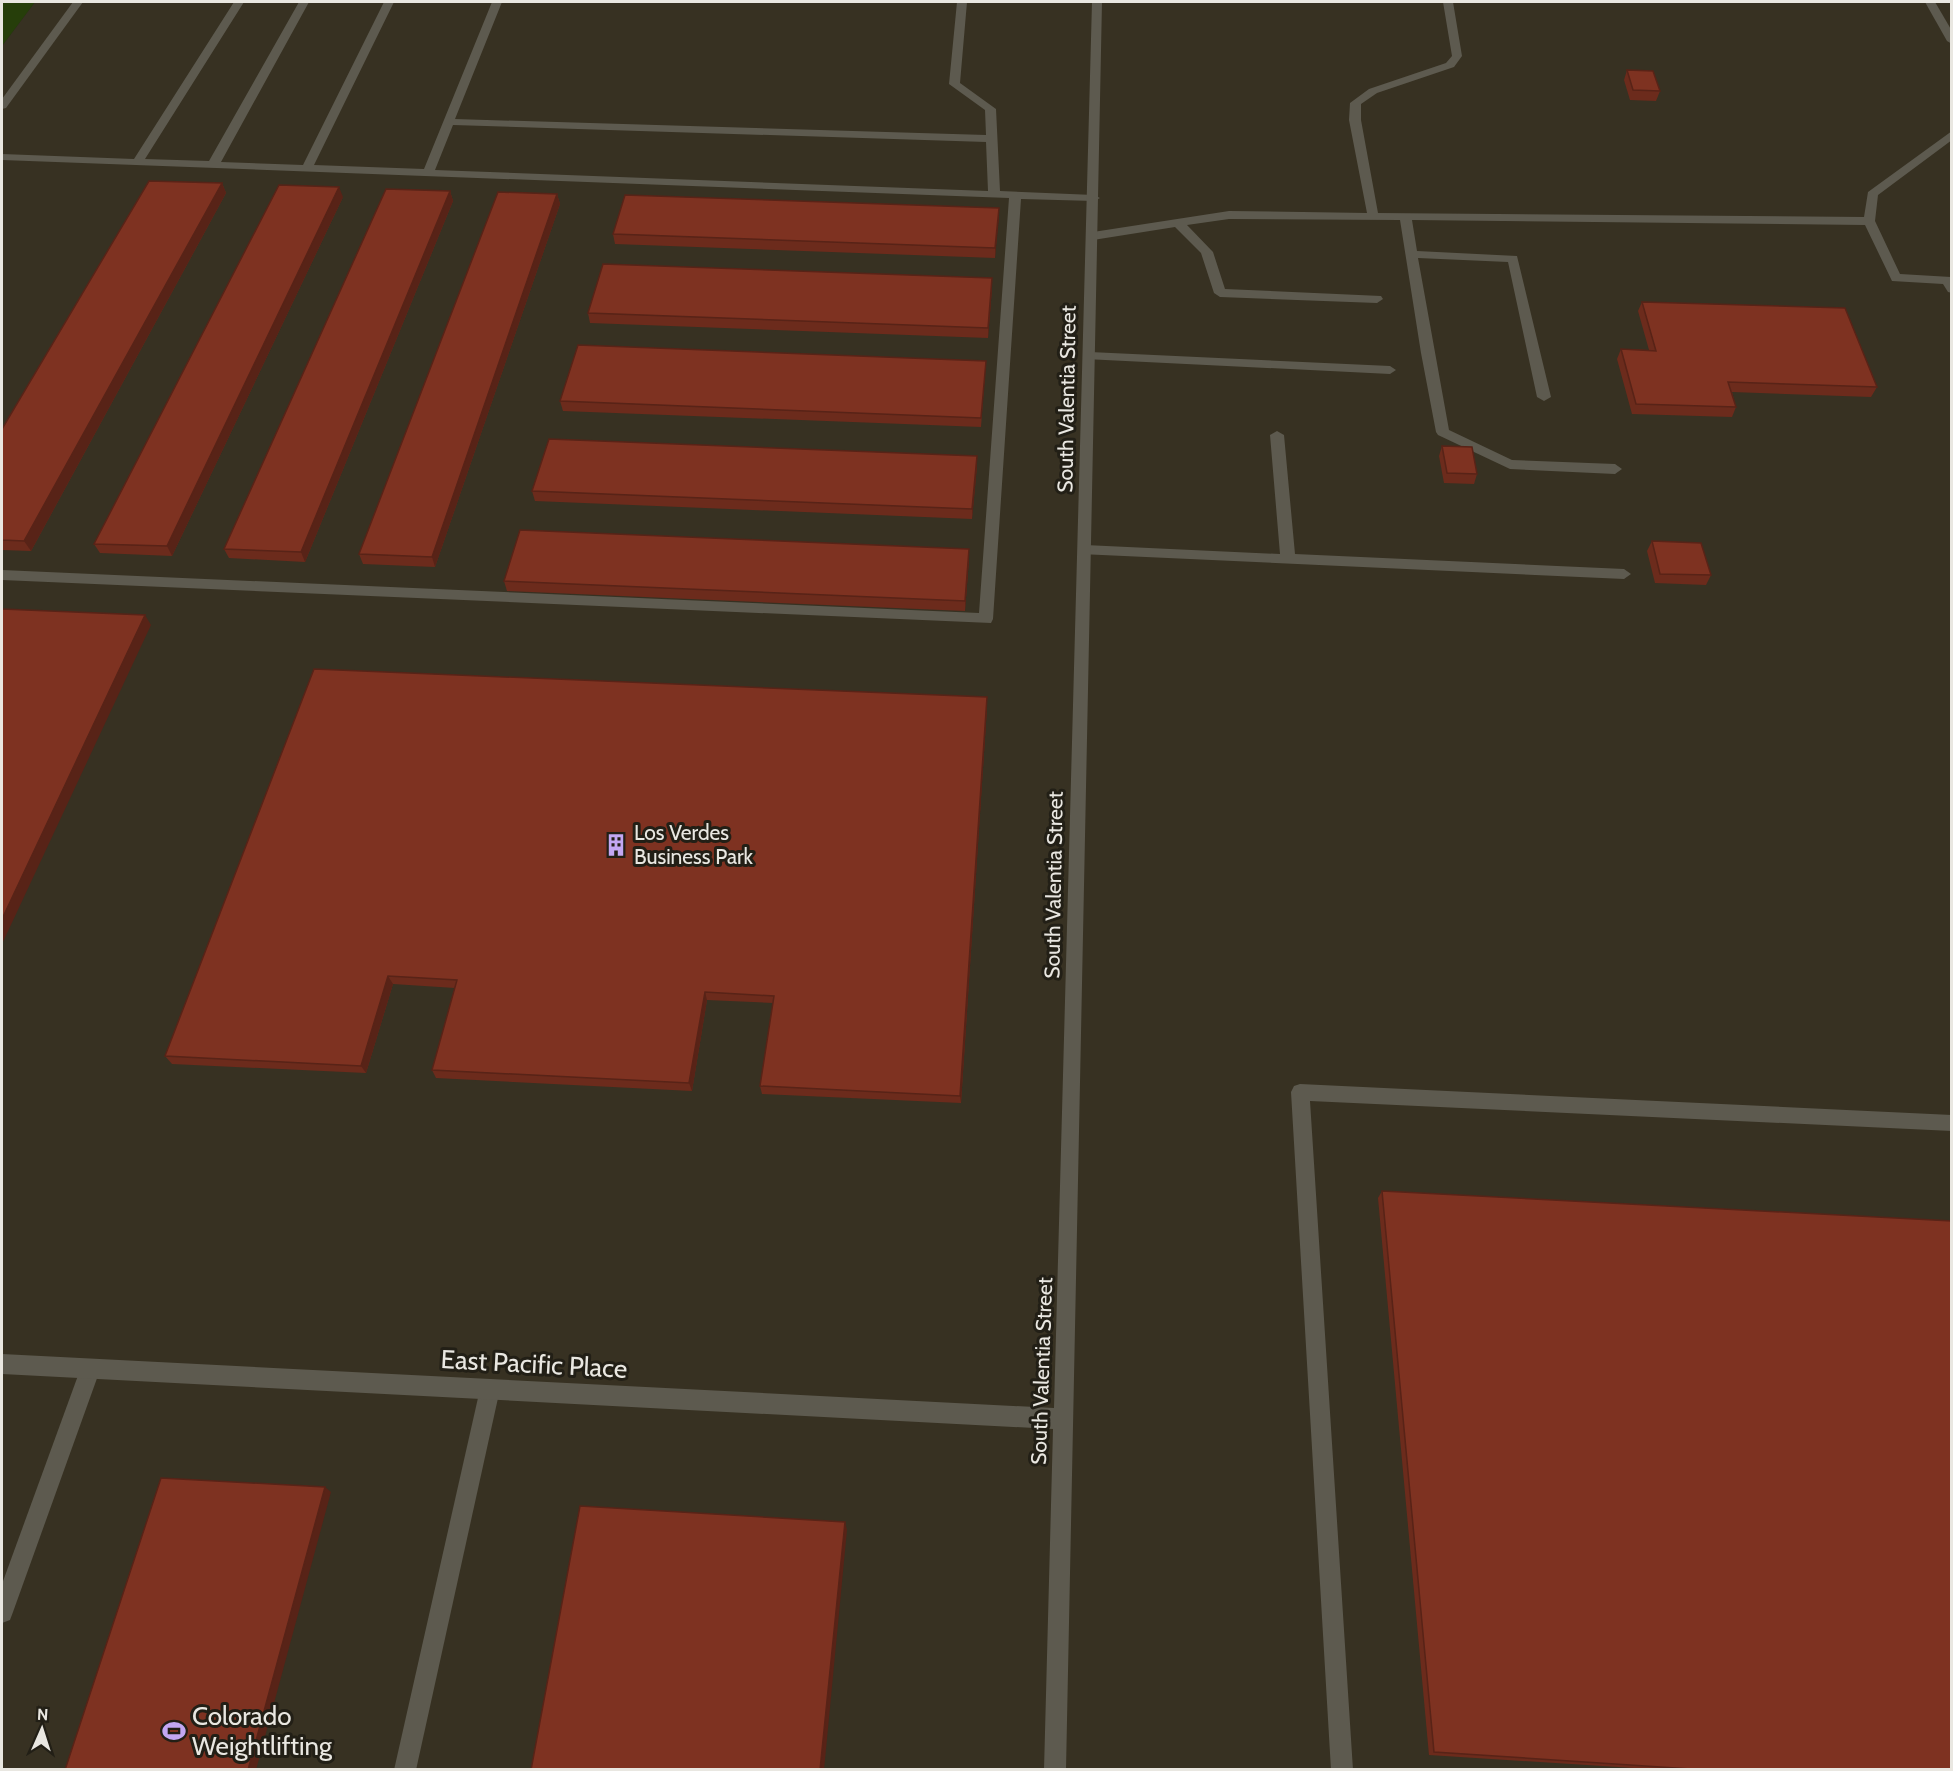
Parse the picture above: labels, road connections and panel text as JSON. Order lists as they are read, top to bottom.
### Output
{
  "streets": {
    "street": ["South Valentia Street", "East Pacific Place"]
  },
  "crossings": [
    ["South Valentia Street", "East Pacific Place"]
  ],
  "places": {
    "building": ["Los Verdes Business Park"],
    "sports": ["Colorado Weightlifting"]
  },
  "north": "top"
}
